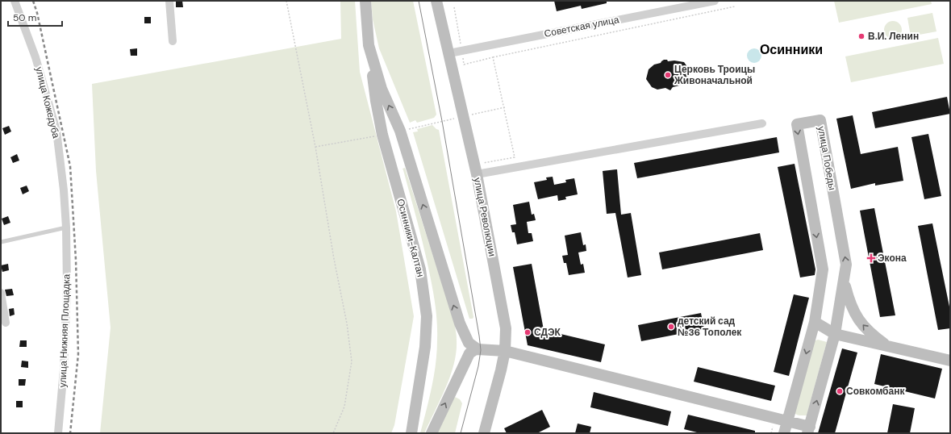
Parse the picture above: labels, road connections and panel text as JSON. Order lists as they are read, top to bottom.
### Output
{
  "streets": {
    "street": [
      "Советская улица",
      "улица Кожедуба",
      "улица Победы",
      "улица Революции",
      "Осинники-Калтан",
      "улица Нижняя Площадка"
    ]
  },
  "crossings": [
    ["Советская улица", "улица Революции"],
    ["улица Кожедуба", "улица Нижняя Площадка"]
  ],
  "districts": ["Осинники"],
  "places": {
    "other": [
      "В.И. Ленин",
      "Церковь Троицы Живоначальной",
      "детский сад №36 Тополек",
      "СДЭК",
      "Совкомбанк"
    ],
    "health": ["Экона"]
  },
  "scale_bar": "50 m"
}
